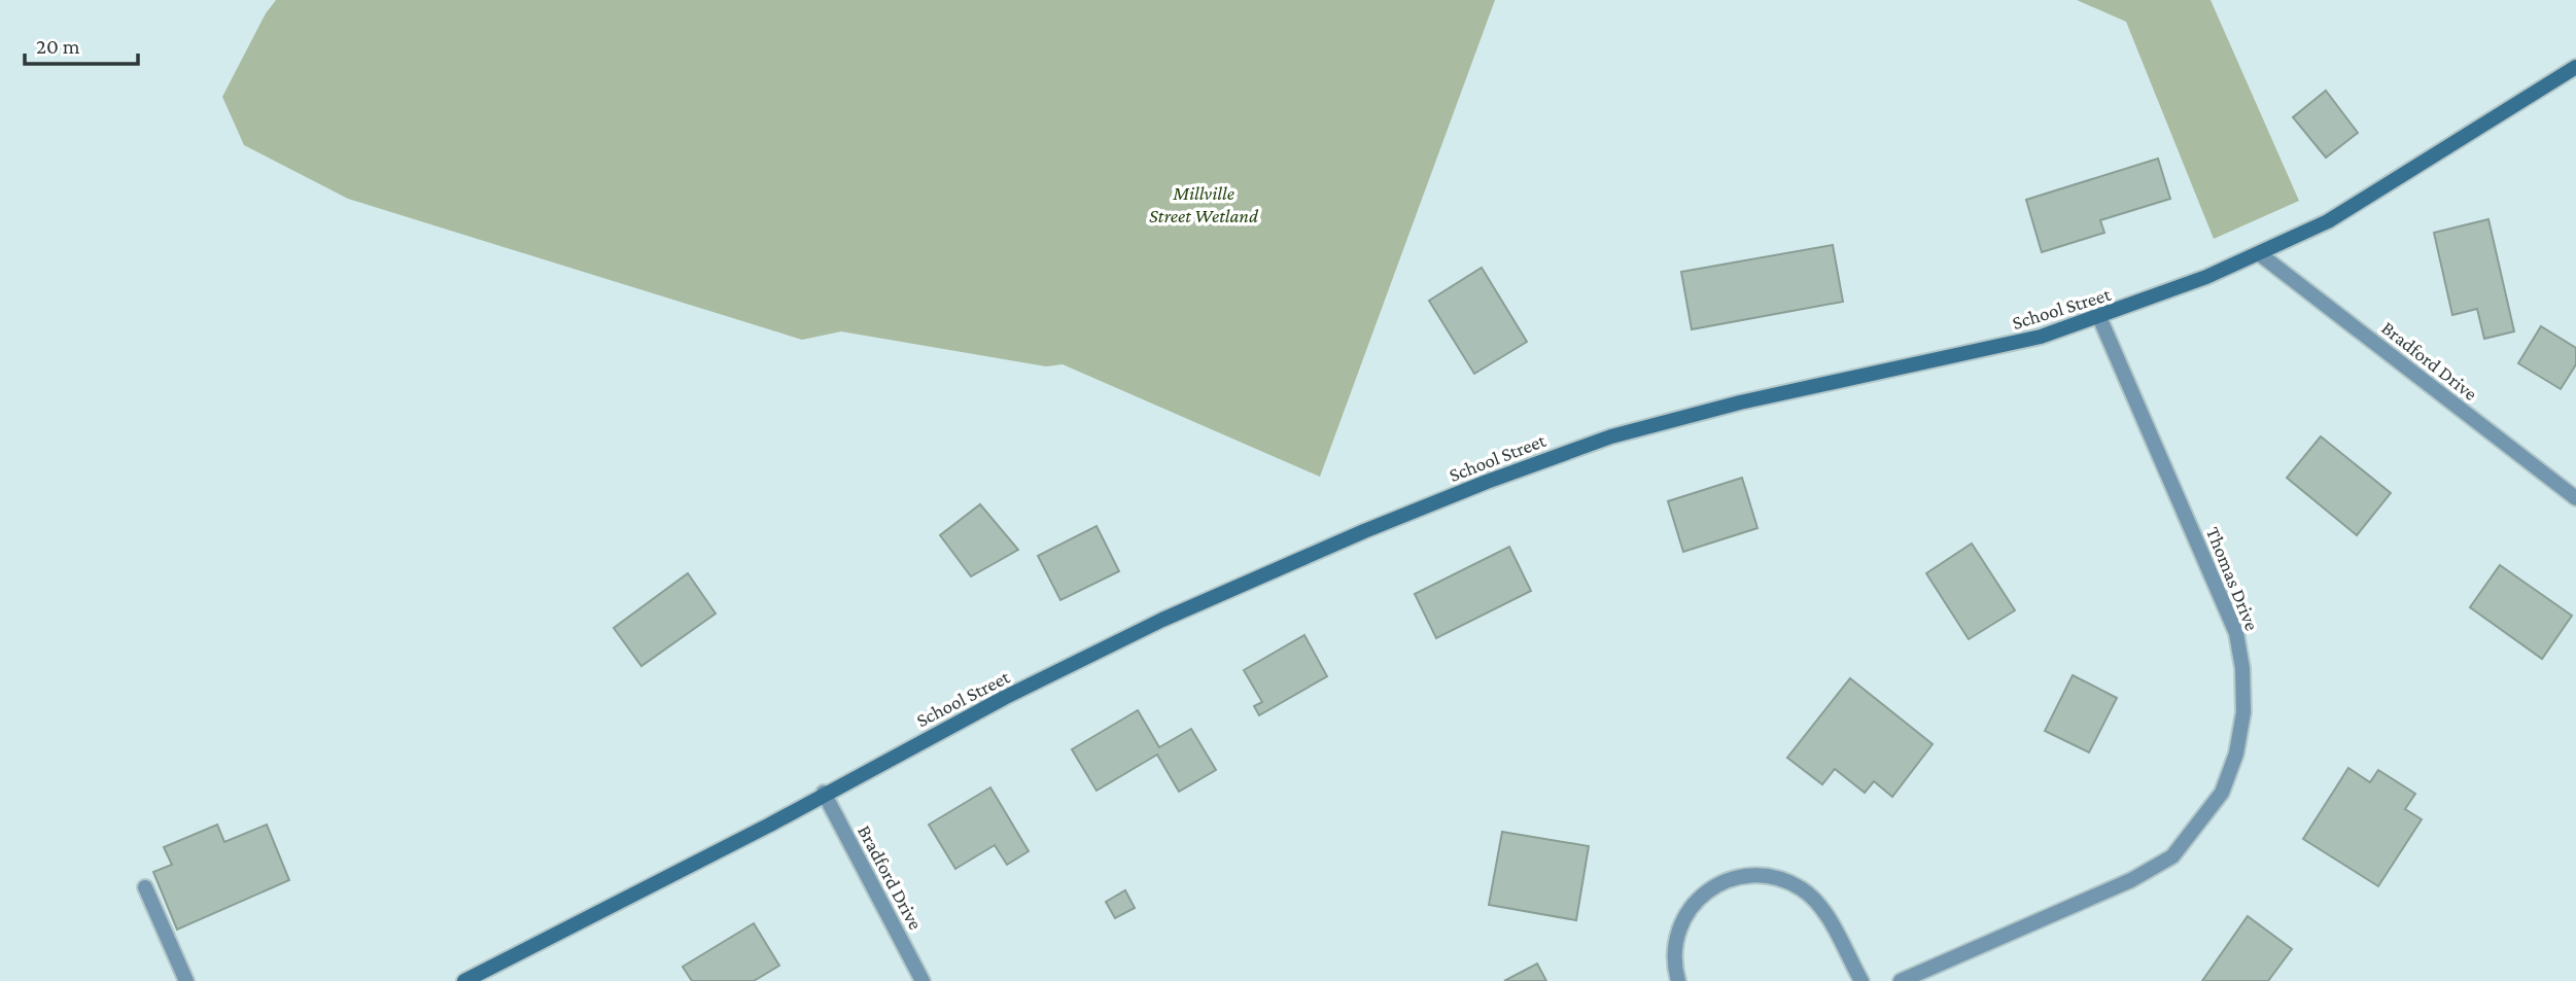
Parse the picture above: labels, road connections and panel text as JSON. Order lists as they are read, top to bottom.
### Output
{
  "streets": {
    "street": ["School Street", "Bradford Drive", "Thomas Drive"]
  },
  "crossings": [
    ["School Street", "Bradford Drive"],
    ["School Street", "Thomas Drive"]
  ],
  "parks": ["Millville Street Wetland"],
  "scale_bar": "20 m"
}
